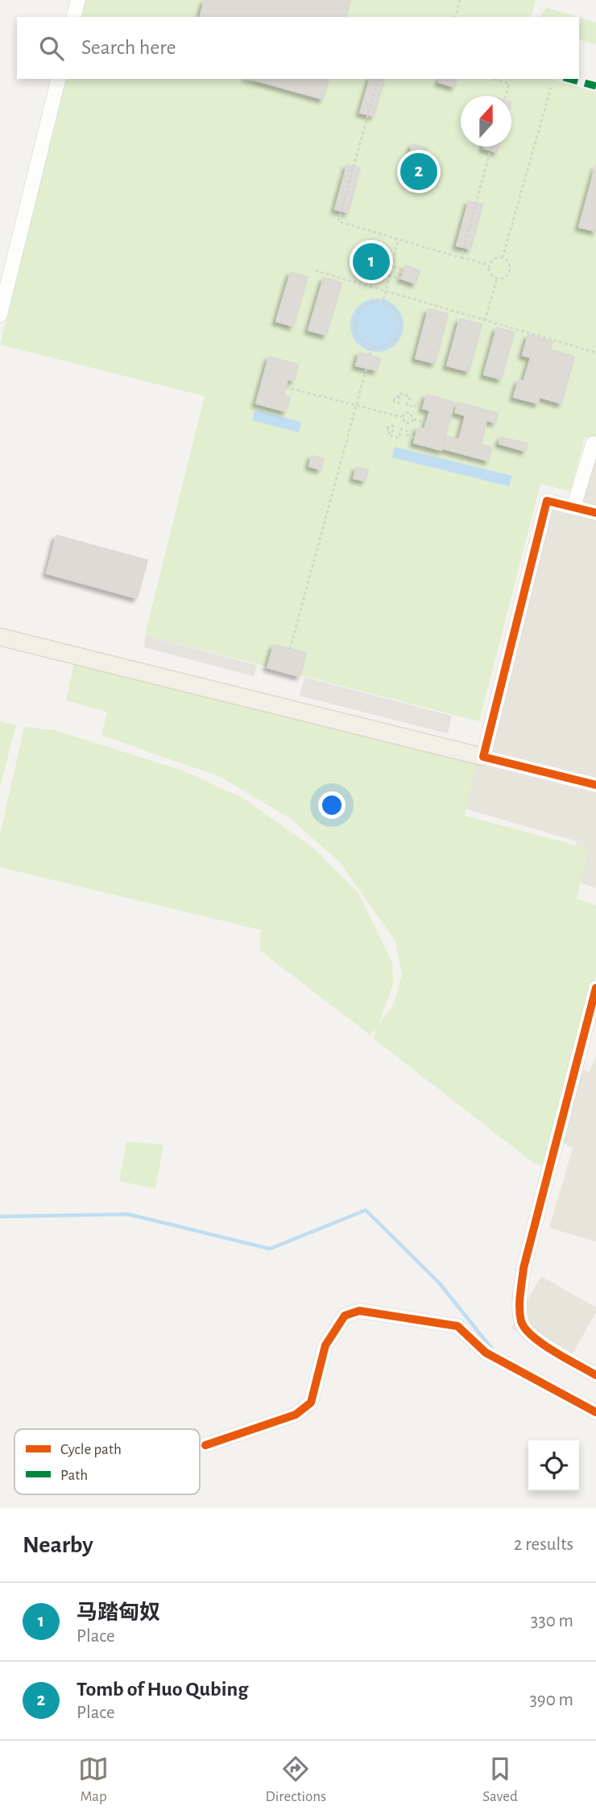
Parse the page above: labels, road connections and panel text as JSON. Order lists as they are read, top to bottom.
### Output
{
  "legend": ["Cycle path", "Path"],
  "north": "top",
  "page": {
    "search": "Search here",
    "pins": ["2", "1"],
    "heading": ["Nearby", "2 results"],
    "list": [
      {
        "mark": "1",
        "name": "马踏匈奴",
        "note": "Place",
        "value": "330 m"
      },
      {
        "mark": "2",
        "name": "Tomb of Huo Qubing",
        "note": "Place",
        "value": "390 m"
      }
    ],
    "nav": ["Map", "Directions", "Saved"]
  }
}
